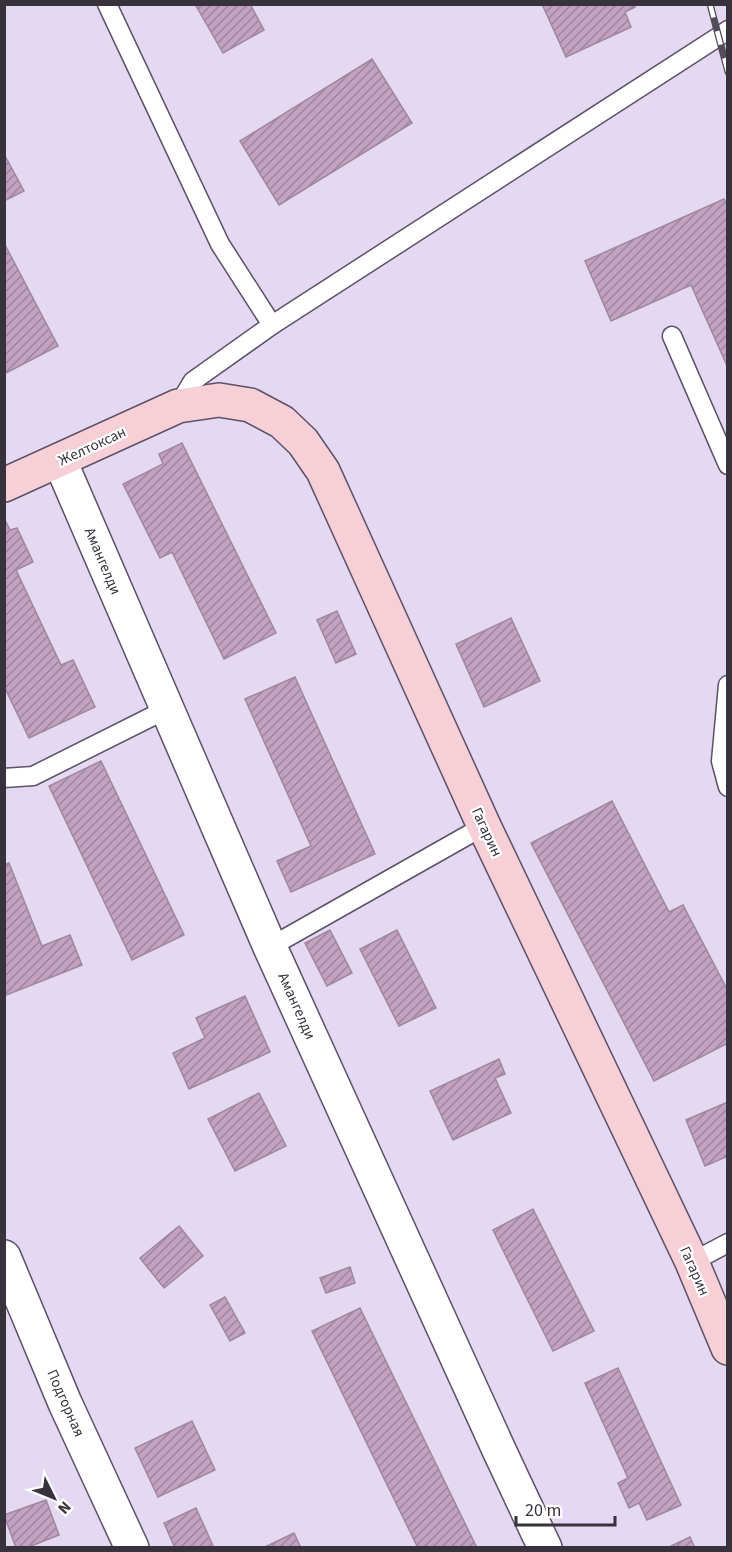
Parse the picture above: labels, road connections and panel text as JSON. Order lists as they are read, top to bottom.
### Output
{
  "streets": {
    "main road": ["Желтоксан", "Гагарин"],
    "street": ["Амангелди", "Подгорная"]
  },
  "crossings": [
    ["Желтоксан", "Амангелди"],
    ["Желтоксан", "Гагарин"]
  ],
  "scale_bar": "20 m",
  "north": "bottom right"
}
